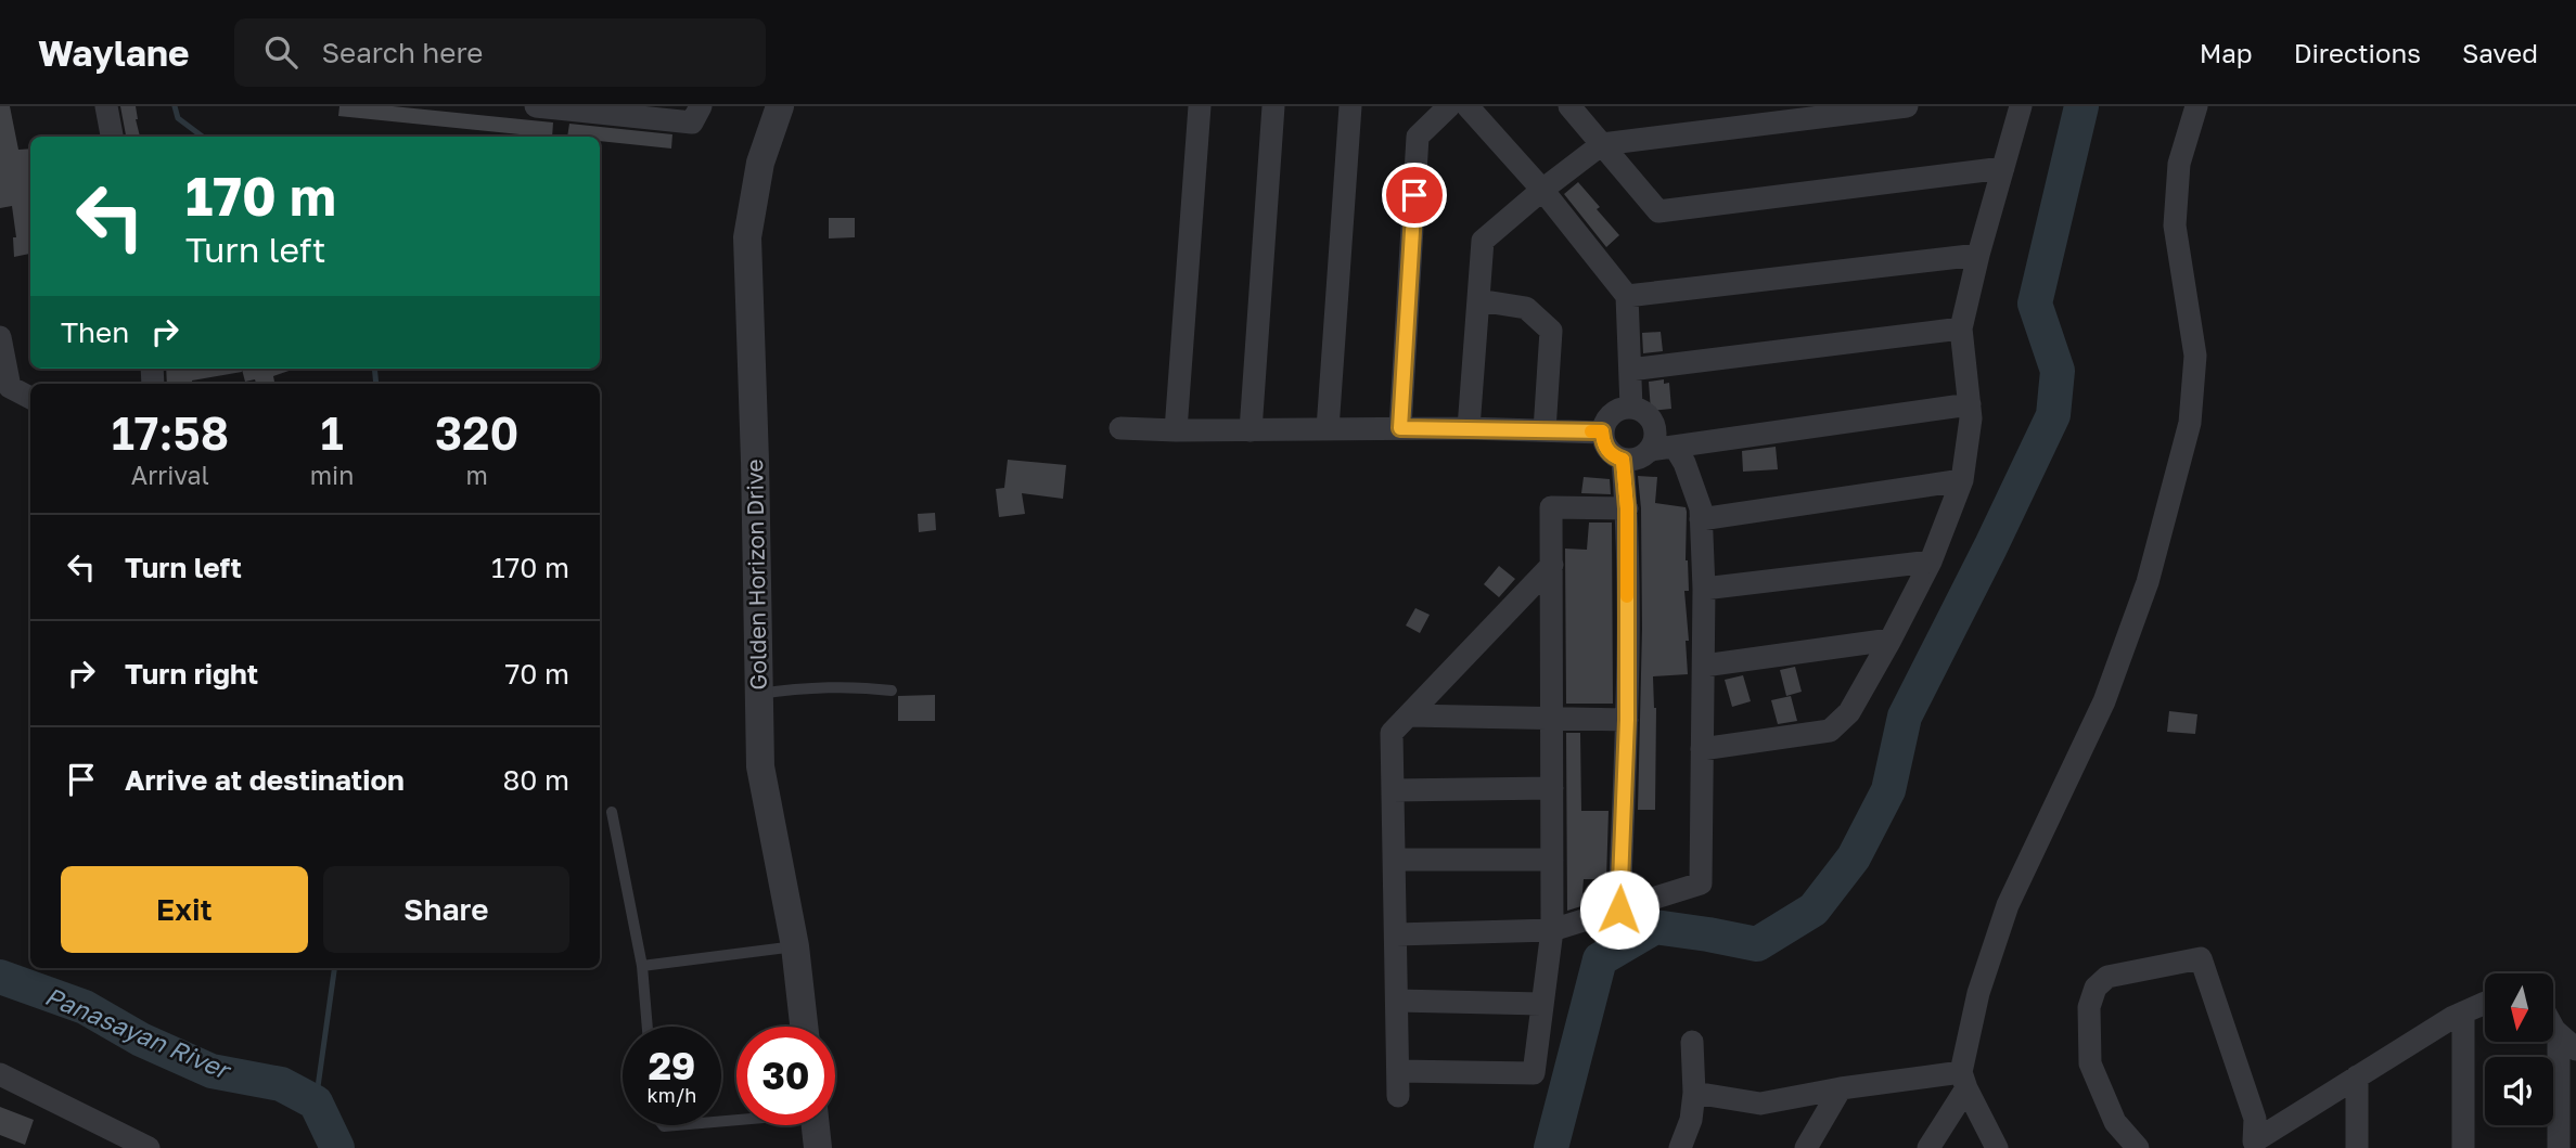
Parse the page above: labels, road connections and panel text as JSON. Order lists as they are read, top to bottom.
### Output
{
  "streets": {
    "street": ["Golden Horizon Drive"]
  },
  "water": ["Panasayan River"],
  "north": "bottom",
  "page": {
    "header": "Waylane",
    "search": "Search here",
    "nav": ["Map", "Directions", "Saved"],
    "turn": ["170 m", "Turn left"],
    "then": "Then",
    "eta": [
      "17:58",
      "Arrival",
      "1",
      "min",
      "320",
      "m"
    ],
    "list": [
      {
        "name": "Turn left",
        "value": "170 m"
      },
      {
        "name": "Turn right",
        "value": "70 m"
      },
      {
        "name": "Arrive at destination",
        "value": "80 m"
      }
    ],
    "buttons": ["Exit", "Share"],
    "speed": "29 km/h",
    "limit": "30"
  }
}
